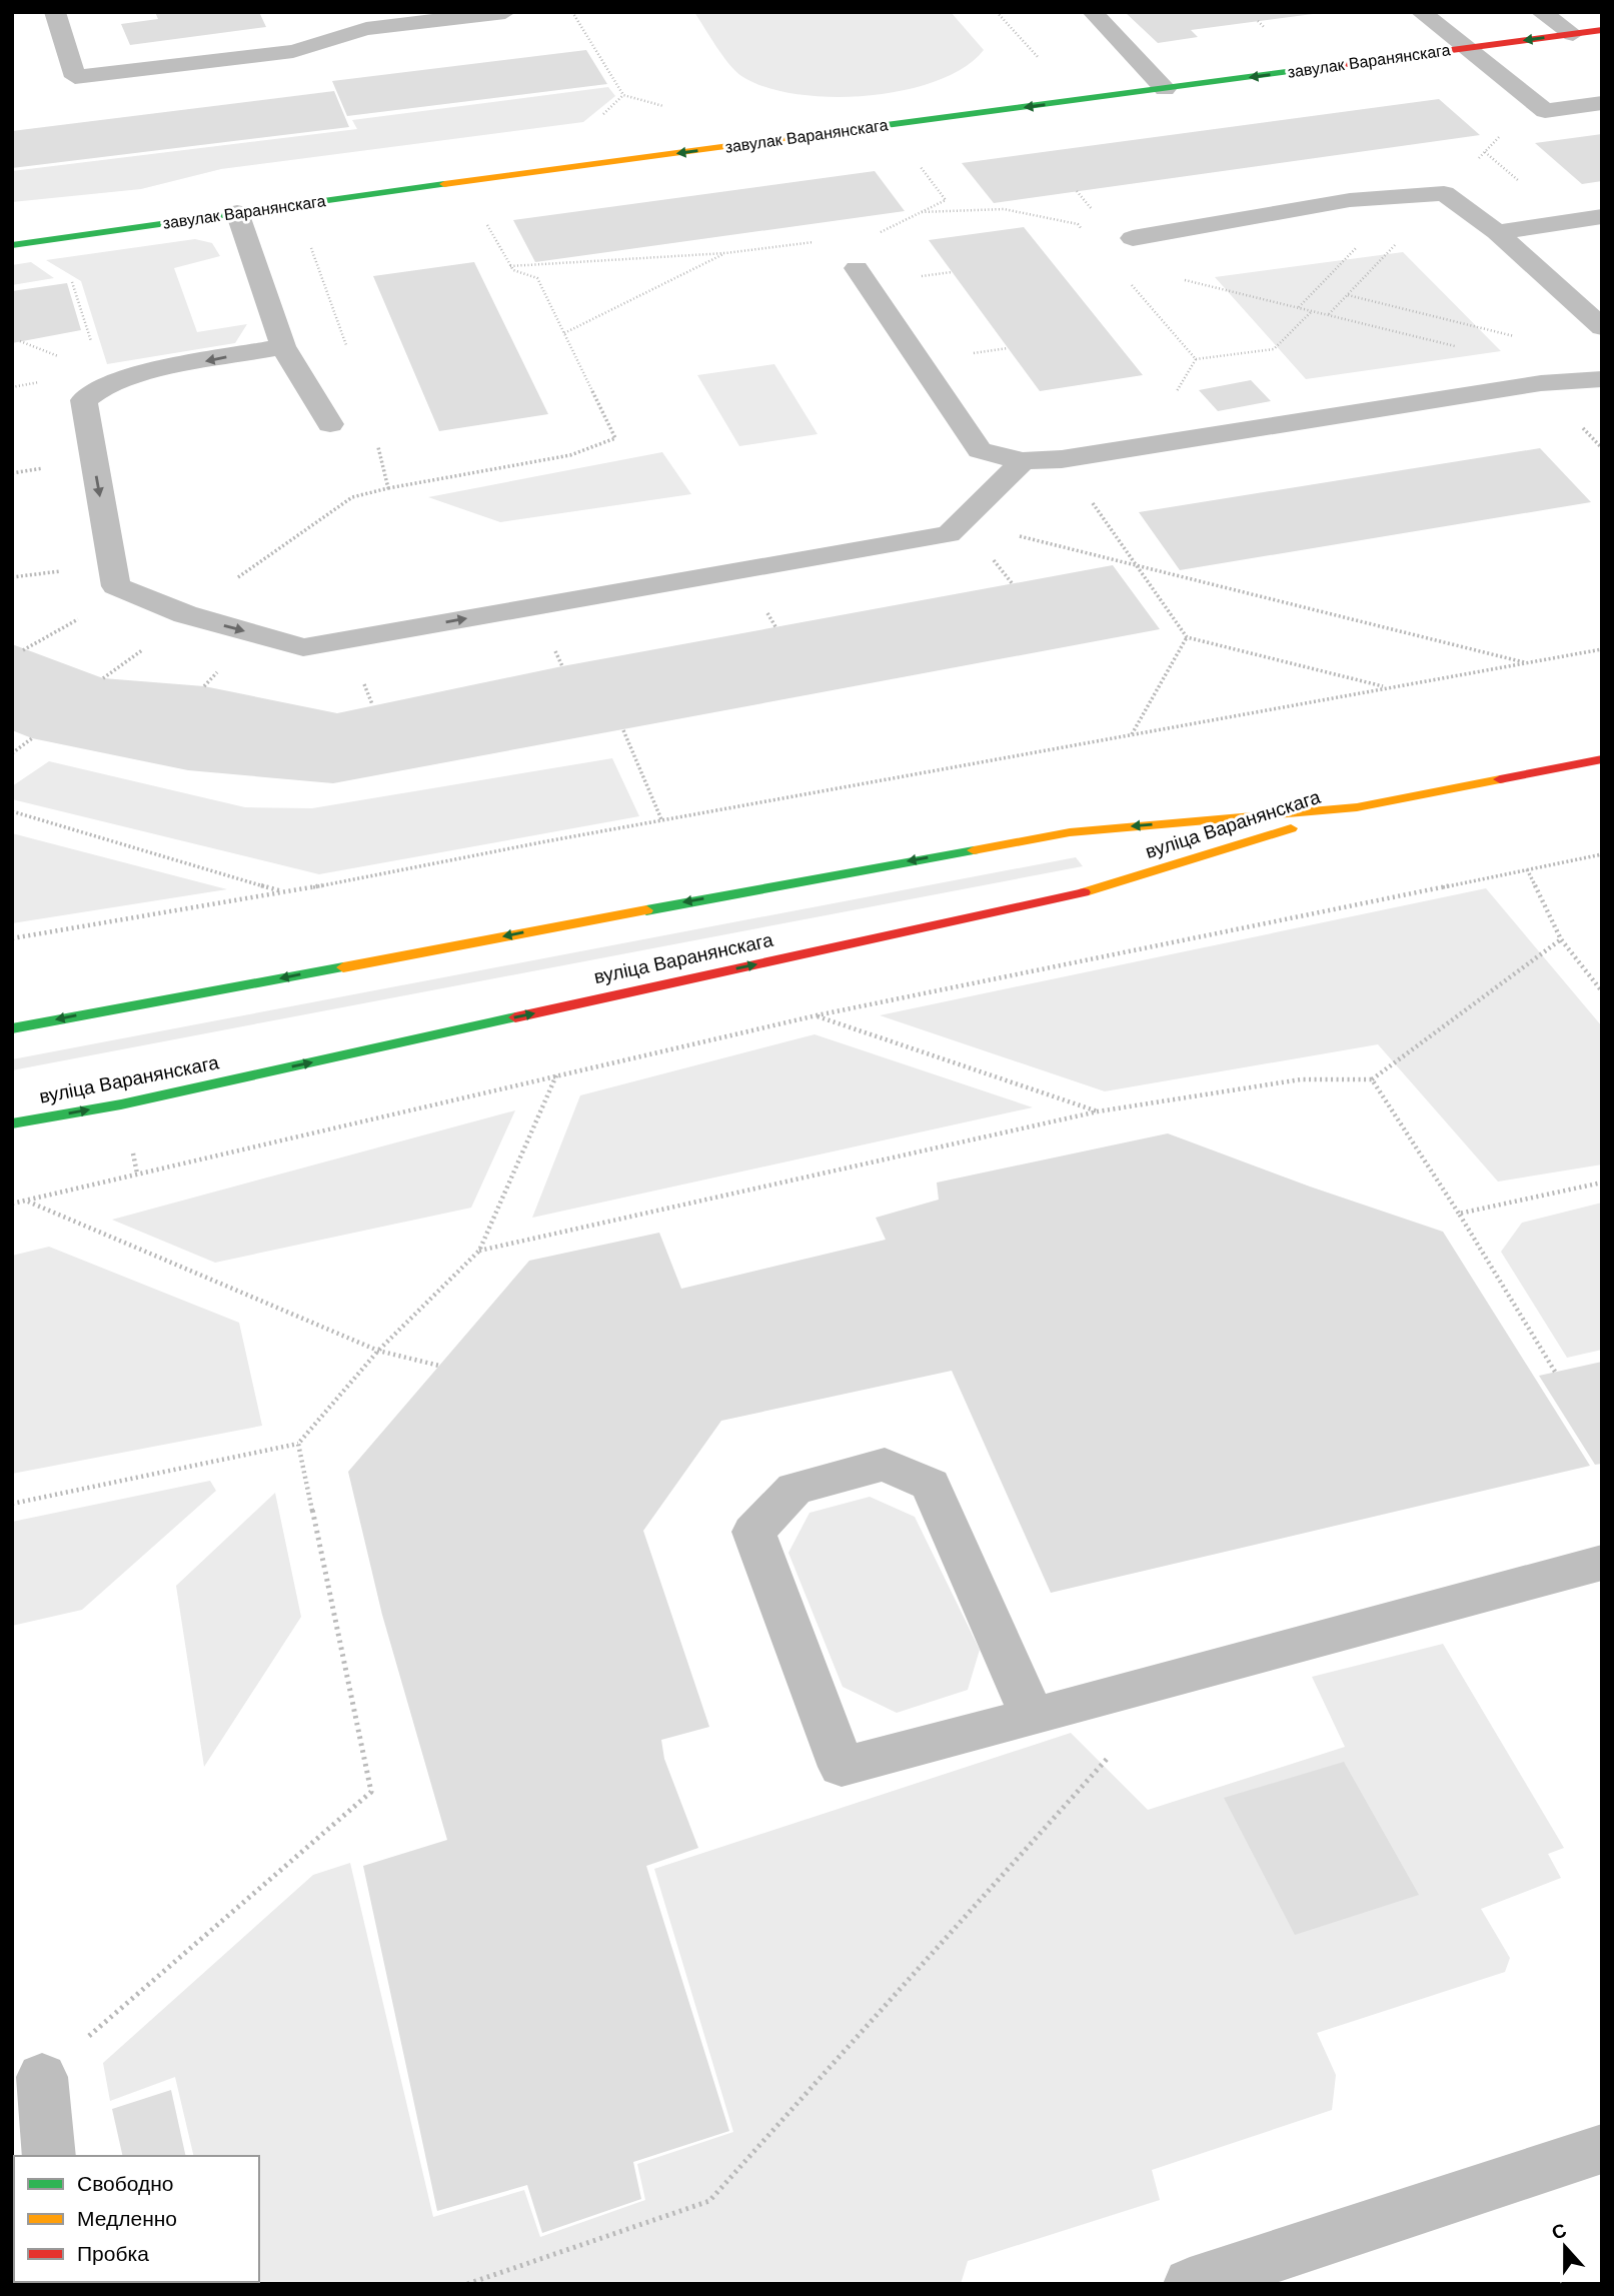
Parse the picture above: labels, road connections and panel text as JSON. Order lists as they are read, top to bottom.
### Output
{
  "streets": {
    "main road": ["завулак Варанянскага", "вуліца Варанянскага"]
  },
  "one_way": ["завулак Варанянскага"],
  "legend": ["Свободно", "Медленно", "Пробка"],
  "north": "top"
}
